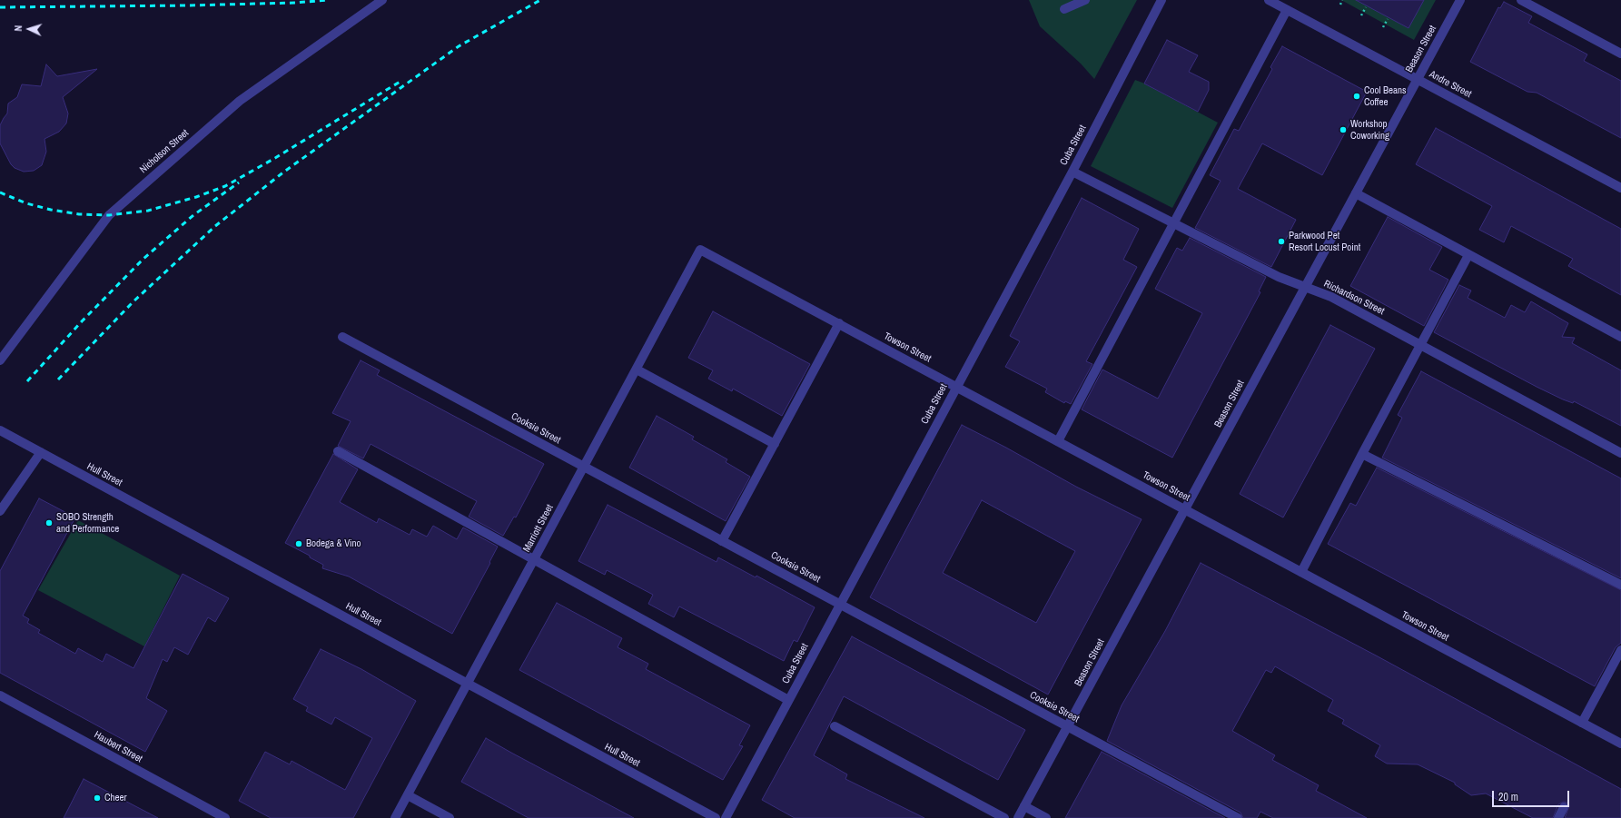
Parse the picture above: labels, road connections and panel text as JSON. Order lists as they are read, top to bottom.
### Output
{
  "streets": {
    "street": [
      "Beason Street",
      "Andre Street",
      "Cuba Street",
      "Nicholson Street",
      "Richardson Street",
      "Towson Street",
      "Cooksie Street",
      "Hull Street",
      "Marriott Street",
      "Haubert Street"
    ]
  },
  "crossings": [
    ["Beason Street", "Andre Street"],
    ["Beason Street", "Richardson Street"],
    ["Beason Street", "Towson Street"],
    ["Beason Street", "Cooksie Street"],
    ["Cuba Street", "Richardson Street"],
    ["Cuba Street", "Towson Street"],
    ["Cuba Street", "Cooksie Street"],
    ["Towson Street", "Marriott Street"],
    ["Cooksie Street", "Marriott Street"],
    ["Hull Street", "Marriott Street"]
  ],
  "places": [
    "Cool Beans Coffee",
    "Workshop Coworking",
    "Parkwood Pet Resort Locust Point",
    "SOBO Strength and Performance",
    "Bodega & Vino",
    "Cheer"
  ],
  "scale_bar": "20 m",
  "north": "left"
}
